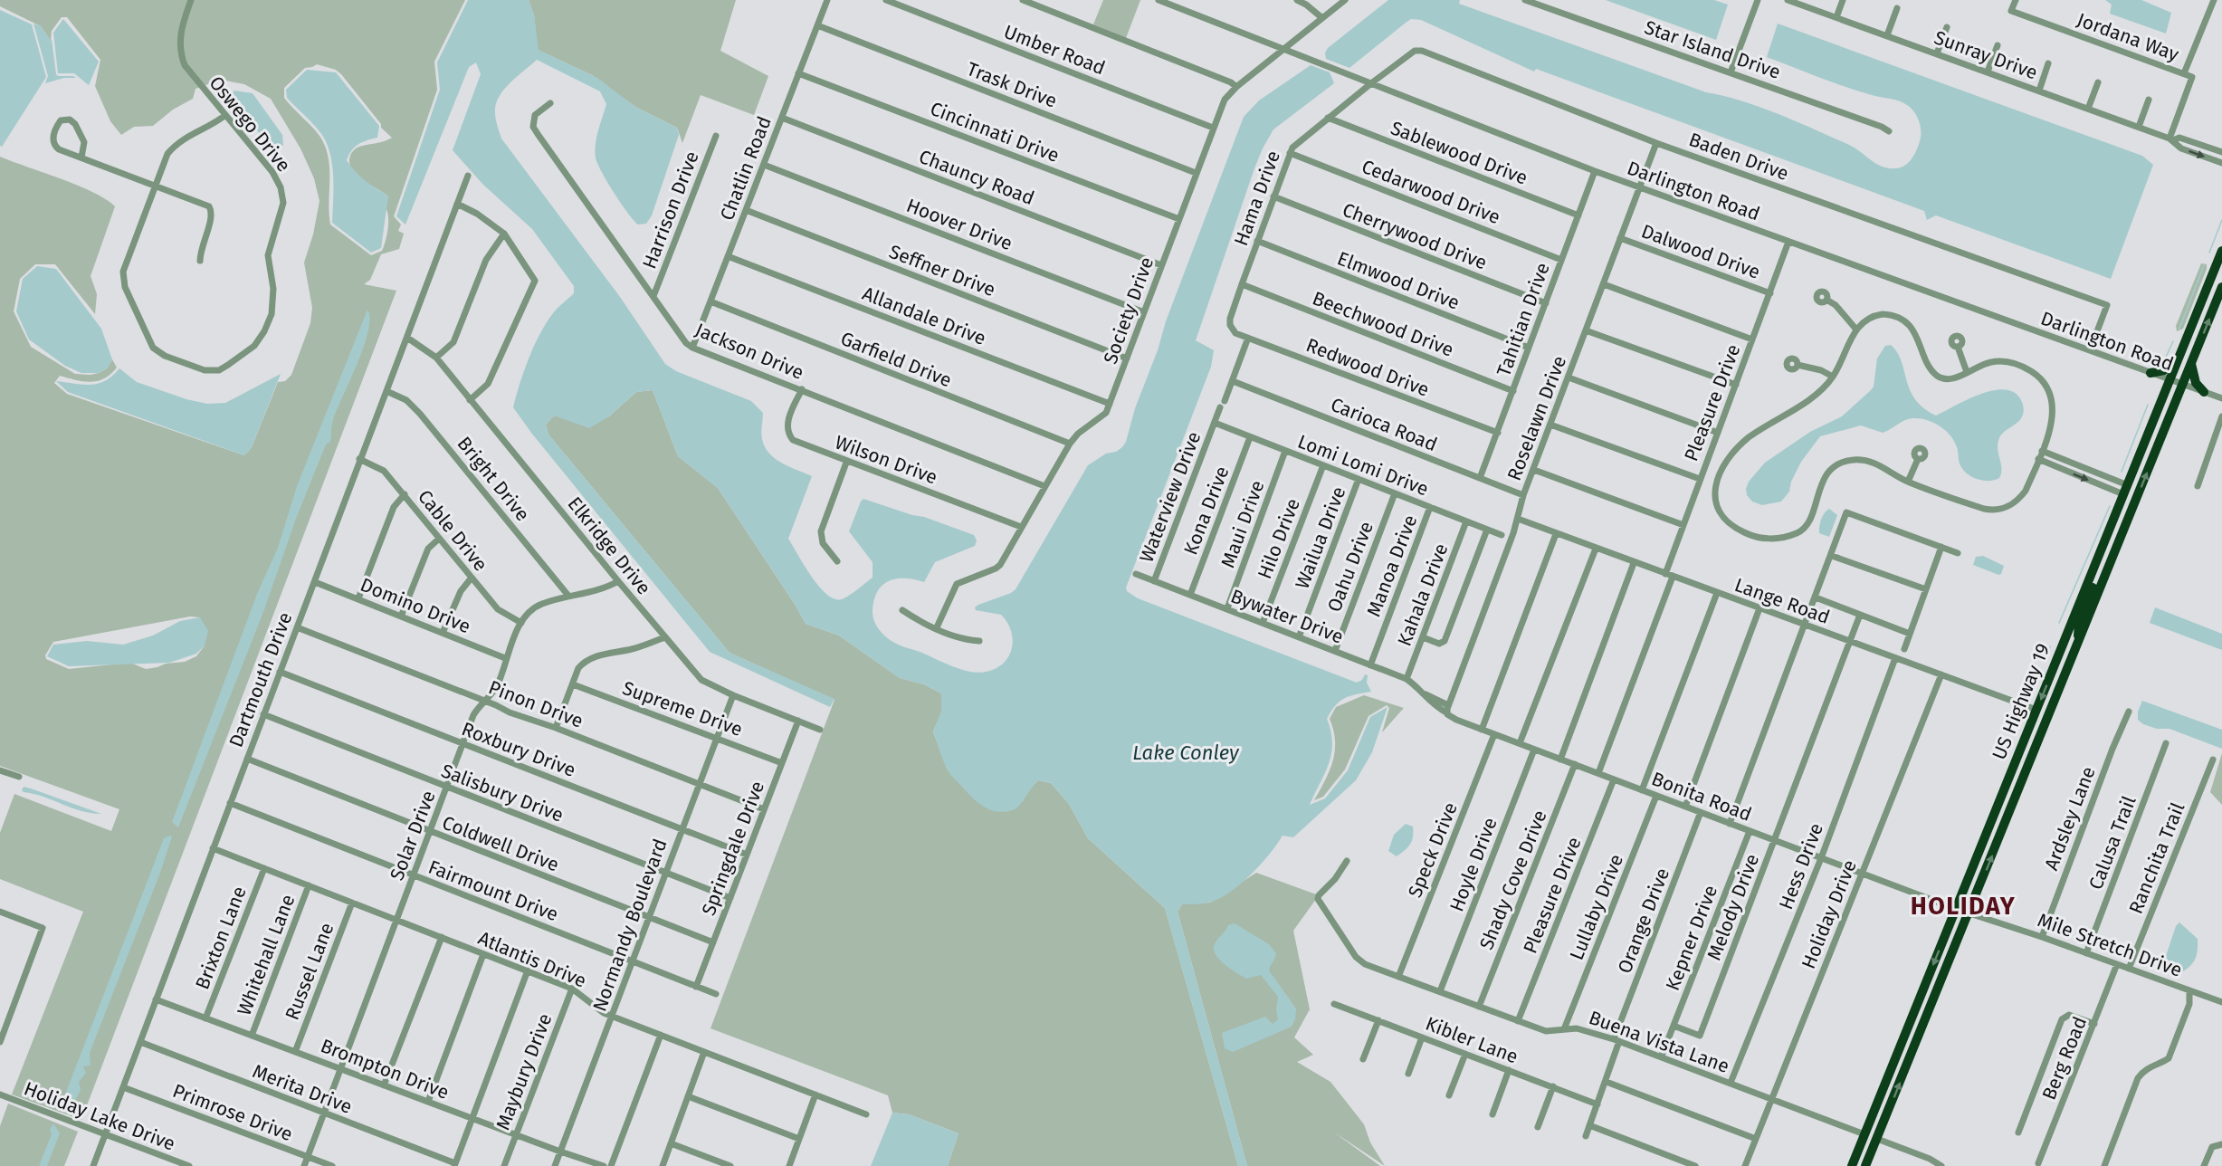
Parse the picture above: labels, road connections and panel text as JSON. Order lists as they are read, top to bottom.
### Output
{
  "streets": {
    "highway": ["US Highway 19"],
    "street": [
      "Jordana Way",
      "Umber Road",
      "Star Island Drive",
      "Sunray Drive",
      "Trask Drive",
      "Oswego Drive",
      "Cincinnati Drive",
      "Sablewood Drive",
      "Baden Drive",
      "Chatlin Road",
      "Chauncy Road",
      "Darlington Road",
      "Cedarwood Drive",
      "Hama Drive",
      "Harrison Drive",
      "Hoover Drive",
      "Cherrywood Drive",
      "Dalwood Drive",
      "Seffner Drive",
      "Elmwood Drive",
      "Society Drive",
      "Allandale Drive",
      "Tahitian Drive",
      "Beechwood Drive",
      "Jackson Drive",
      "Garfield Drive",
      "Redwood Drive",
      "Pleasure Drive",
      "Roselawn Drive",
      "Carioca Road",
      "Wilson Drive",
      "Lomi Lomi Drive",
      "Bright Drive",
      "Waterview Drive",
      "Kona Drive",
      "Maui Drive",
      "Cable Drive",
      "Wailua Drive",
      "Hilo Drive",
      "Elkridge Drive",
      "Manoa Drive",
      "Oahu Drive",
      "Kahala Drive",
      "Lange Road",
      "Domino Drive",
      "Bywater Drive",
      "Dartmouth Drive",
      "Pinon Drive",
      "Supreme Drive",
      "Roxbury Drive",
      "Salisbury Drive",
      "Bonita Road",
      "Ardsley Lane",
      "Solar Drive",
      "Calusa Trail",
      "Coldwell Drive",
      "Springdale Drive",
      "Speck Drive",
      "Ranchita Trail",
      "Hoyle Drive",
      "Hess Drive",
      "Shady Cove Drive",
      "Fairmount Drive",
      "Lullaby Drive",
      "Melody Drive",
      "Holiday Drive",
      "Orange Drive",
      "Normandy Boulevard",
      "Brixton Lane",
      "Kepner Drive",
      "Mile Stretch Drive",
      "Whitehall Lane",
      "Atlantis Drive",
      "Russel Lane",
      "Kibler Lane",
      "Buena Vista Lane",
      "Berg Road",
      "Brompton Drive",
      "Maybury Drive",
      "Merita Drive",
      "Primrose Drive",
      "Holiday Lake Drive"
    ]
  },
  "crossings": [
    ["Jordana Way", "Sunray Drive"],
    ["Umber Road", "Society Drive"],
    ["Trask Drive", "Chatlin Road"],
    ["Trask Drive", "Society Drive"],
    ["Cincinnati Drive", "Chatlin Road"],
    ["Cincinnati Drive", "Society Drive"],
    ["Sablewood Drive", "Hama Drive"],
    ["Sablewood Drive", "Tahitian Drive"],
    ["Baden Drive", "Darlington Road"],
    ["Baden Drive", "Hama Drive"],
    ["Baden Drive", "Roselawn Drive"],
    ["Chatlin Road", "Chauncy Road"],
    ["Chatlin Road", "Hoover Drive"],
    ["Chatlin Road", "Seffner Drive"],
    ["Chatlin Road", "Allandale Drive"],
    ["Chatlin Road", "Jackson Drive"],
    ["Chatlin Road", "Garfield Drive"],
    ["Chauncy Road", "Society Drive"],
    ["Darlington Road", "Hama Drive"],
    ["Darlington Road", "Society Drive"],
    ["Darlington Road", "Tahitian Drive"],
    ["Darlington Road", "Pleasure Drive"],
    ["Darlington Road", "Roselawn Drive"],
    ["Darlington Road", "US Highway 19"],
    ["Cedarwood Drive", "Hama Drive"],
    ["Cedarwood Drive", "Tahitian Drive"],
    ["Hama Drive", "Cherrywood Drive"],
    ["Hama Drive", "Elmwood Drive"],
    ["Hama Drive", "Beechwood Drive"],
    ["Hama Drive", "Redwood Drive"],
    ["Harrison Drive", "Jackson Drive"],
    ["Hoover Drive", "Society Drive"],
    ["Cherrywood Drive", "Tahitian Drive"],
    ["Dalwood Drive", "Pleasure Drive"],
    ["Dalwood Drive", "Roselawn Drive"],
    ["Seffner Drive", "Society Drive"],
    ["Elmwood Drive", "Tahitian Drive"],
    ["Society Drive", "Allandale Drive"],
    ["Society Drive", "Jackson Drive"],
    ["Society Drive", "Garfield Drive"],
    ["Society Drive", "Wilson Drive"],
    ["Tahitian Drive", "Beechwood Drive"],
    ["Tahitian Drive", "Redwood Drive"],
    ["Tahitian Drive", "Carioca Road"],
    ["Jackson Drive", "Wilson Drive"],
    ["Pleasure Drive", "Lange Road"],
    ["Pleasure Drive", "Bonita Road"],
    ["Pleasure Drive", "Buena Vista Lane"],
    ["Roselawn Drive", "Carioca Road"],
    ["Roselawn Drive", "Lange Road"],
    ["Roselawn Drive", "Bywater Drive"],
    ["Lomi Lomi Drive", "Waterview Drive"],
    ["Lomi Lomi Drive", "Kona Drive"],
    ["Lomi Lomi Drive", "Maui Drive"],
    ["Lomi Lomi Drive", "Wailua Drive"],
    ["Lomi Lomi Drive", "Hilo Drive"],
    ["Lomi Lomi Drive", "Manoa Drive"],
    ["Lomi Lomi Drive", "Oahu Drive"],
    ["Lomi Lomi Drive", "Kahala Drive"],
    ["Bright Drive", "Dartmouth Drive"],
    ["Bright Drive", "Solar Drive"],
    ["Waterview Drive", "Bywater Drive"],
    ["Kona Drive", "Bywater Drive"],
    ["Maui Drive", "Bywater Drive"],
    ["Cable Drive", "Dartmouth Drive"],
    ["Cable Drive", "Solar Drive"],
    ["Wailua Drive", "Bywater Drive"],
    ["Hilo Drive", "Bywater Drive"],
    ["Elkridge Drive", "Dartmouth Drive"],
    ["Elkridge Drive", "Solar Drive"],
    ["Elkridge Drive", "Springdale Drive"],
    ["Elkridge Drive", "Normandy Boulevard"],
    ["Manoa Drive", "Bywater Drive"],
    ["Oahu Drive", "Bywater Drive"],
    ["Kahala Drive", "Bywater Drive"],
    ["Lange Road", "US Highway 19"],
    ["Lange Road", "Hess Drive"],
    ["Lange Road", "Melody Drive"],
    ["Lange Road", "Holiday Drive"],
    ["Domino Drive", "Dartmouth Drive"],
    ["Domino Drive", "Solar Drive"],
    ["Bywater Drive", "Bonita Road"],
    ["Dartmouth Drive", "Pinon Drive"],
    ["Dartmouth Drive", "Roxbury Drive"],
    ["Dartmouth Drive", "Salisbury Drive"],
    ["Dartmouth Drive", "Coldwell Drive"],
    ["Dartmouth Drive", "Fairmount Drive"],
    ["Dartmouth Drive", "Atlantis Drive"],
    ["Dartmouth Drive", "Brompton Drive"],
    ["Dartmouth Drive", "Merita Drive"],
    ["Dartmouth Drive", "Primrose Drive"],
    ["Dartmouth Drive", "Holiday Lake Drive"],
    ["US Highway 19", "Bonita Road"],
    ["US Highway 19", "Mile Stretch Drive"],
    ["US Highway 19", "Buena Vista Lane"],
    ["Pinon Drive", "Solar Drive"],
    ["Pinon Drive", "Springdale Drive"],
    ["Pinon Drive", "Normandy Boulevard"],
    ["Supreme Drive", "Springdale Drive"],
    ["Supreme Drive", "Normandy Boulevard"],
    ["Roxbury Drive", "Solar Drive"],
    ["Roxbury Drive", "Springdale Drive"],
    ["Roxbury Drive", "Normandy Boulevard"],
    ["Salisbury Drive", "Solar Drive"],
    ["Salisbury Drive", "Springdale Drive"],
    ["Salisbury Drive", "Normandy Boulevard"],
    ["Bonita Road", "Speck Drive"],
    ["Bonita Road", "Hoyle Drive"],
    ["Bonita Road", "Hess Drive"],
    ["Bonita Road", "Shady Cove Drive"],
    ["Bonita Road", "Lullaby Drive"],
    ["Bonita Road", "Melody Drive"],
    ["Bonita Road", "Holiday Drive"],
    ["Bonita Road", "Orange Drive"],
    ["Bonita Road", "Kepner Drive"],
    ["Bonita Road", "Mile Stretch Drive"],
    ["Ardsley Lane", "Mile Stretch Drive"],
    ["Solar Drive", "Coldwell Drive"],
    ["Solar Drive", "Fairmount Drive"],
    ["Solar Drive", "Atlantis Drive"],
    ["Solar Drive", "Brompton Drive"],
    ["Solar Drive", "Merita Drive"],
    ["Solar Drive", "Primrose Drive"],
    ["Calusa Trail", "Mile Stretch Drive"],
    ["Coldwell Drive", "Springdale Drive"],
    ["Coldwell Drive", "Normandy Boulevard"],
    ["Springdale Drive", "Fairmount Drive"],
    ["Speck Drive", "Buena Vista Lane"],
    ["Ranchita Trail", "Mile Stretch Drive"],
    ["Hoyle Drive", "Buena Vista Lane"],
    ["Hess Drive", "Buena Vista Lane"],
    ["Shady Cove Drive", "Buena Vista Lane"],
    ["Fairmount Drive", "Normandy Boulevard"],
    ["Lullaby Drive", "Buena Vista Lane"],
    ["Melody Drive", "Kepner Drive"],
    ["Holiday Drive", "Buena Vista Lane"],
    ["Orange Drive", "Kibler Lane"],
    ["Orange Drive", "Buena Vista Lane"],
    ["Normandy Boulevard", "Atlantis Drive"],
    ["Normandy Boulevard", "Brompton Drive"],
    ["Brixton Lane", "Atlantis Drive"],
    ["Brixton Lane", "Brompton Drive"],
    ["Kepner Drive", "Buena Vista Lane"],
    ["Mile Stretch Drive", "Berg Road"],
    ["Whitehall Lane", "Atlantis Drive"],
    ["Whitehall Lane", "Brompton Drive"],
    ["Atlantis Drive", "Russel Lane"],
    ["Atlantis Drive", "Maybury Drive"],
    ["Russel Lane", "Brompton Drive"],
    ["Brompton Drive", "Maybury Drive"]
  ],
  "districts": ["HOLIDAY"],
  "water": ["Lake Conley"]
}
